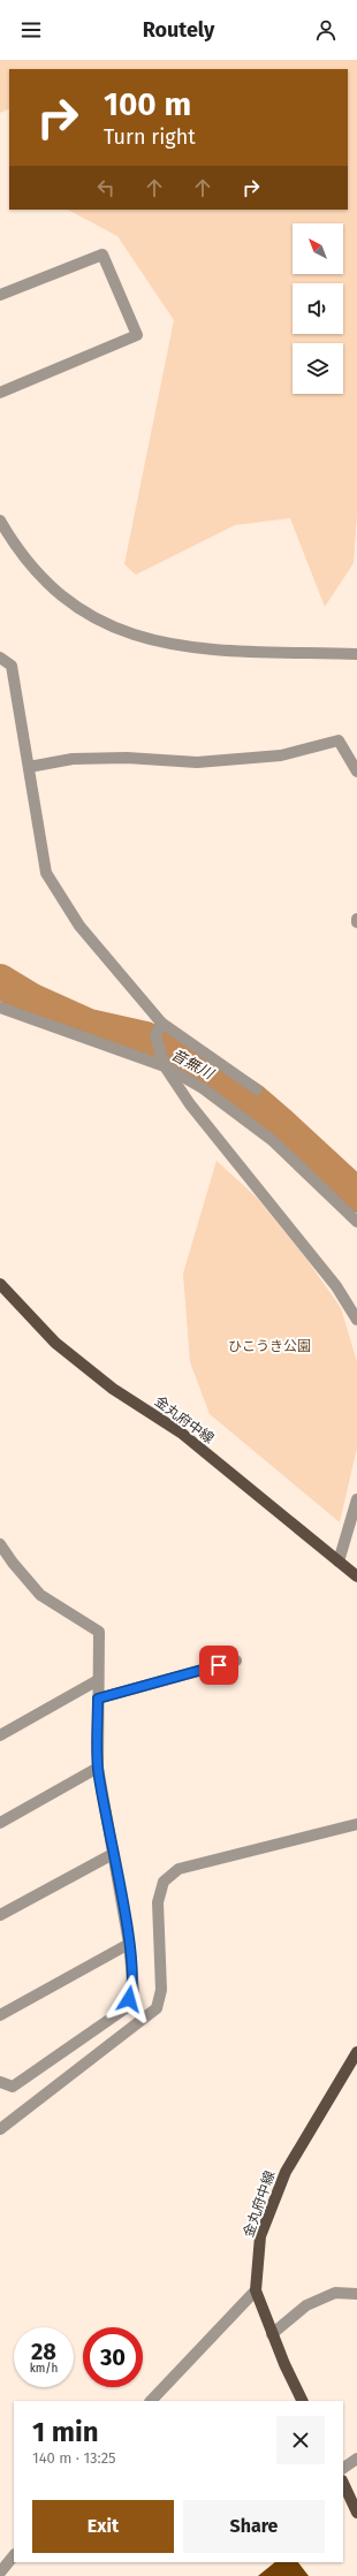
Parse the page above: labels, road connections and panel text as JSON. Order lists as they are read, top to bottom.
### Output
{
  "streets": {
    "main road": ["金丸府中線"]
  },
  "water": ["音無川"],
  "parks": ["ひこうき公園"],
  "north": "top left",
  "page": {
    "header": "Routely",
    "turn": ["100 m", "Turn right"],
    "speed": "28 km/h",
    "limit": "30",
    "heading": ["1 min", "140 m · 13:25"],
    "buttons": ["Exit", "Share"]
  }
}
